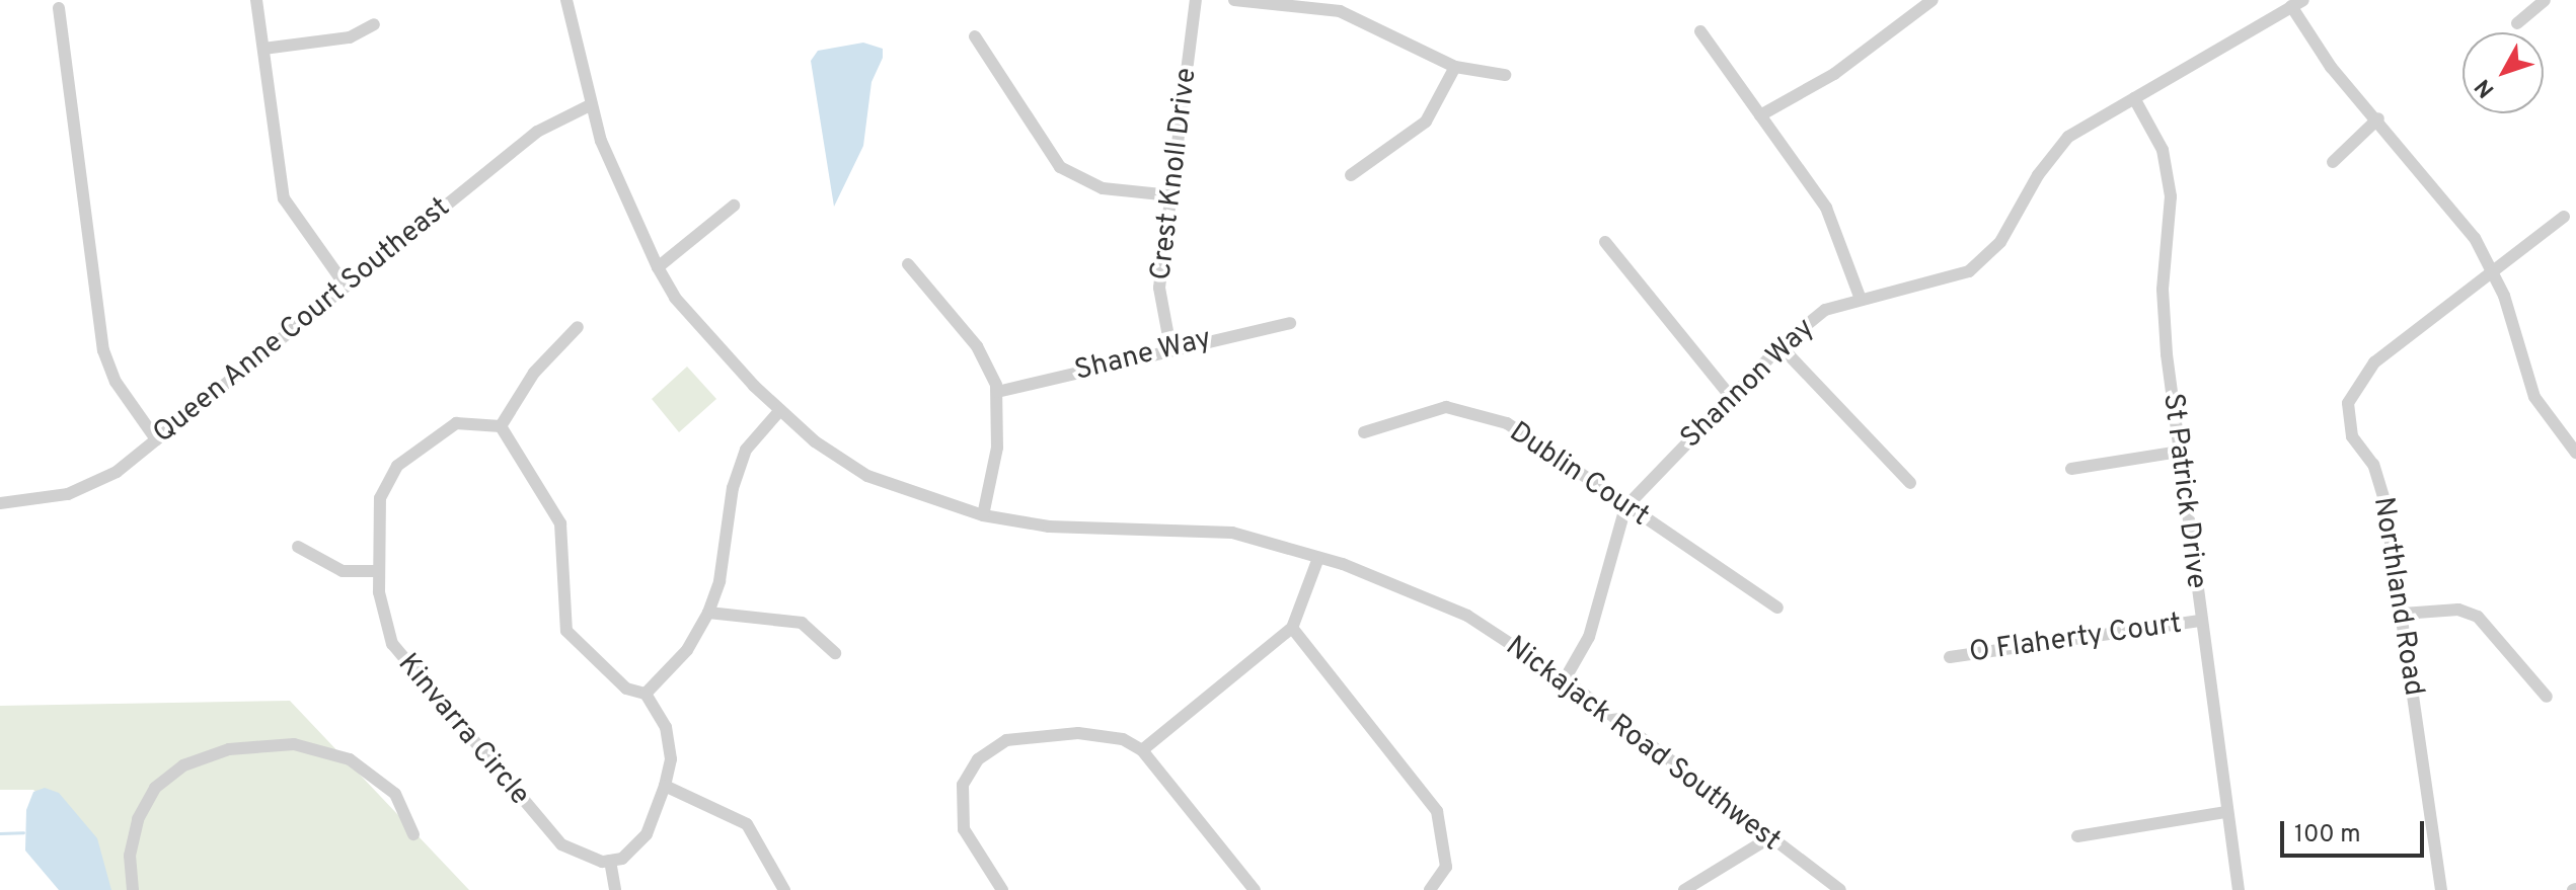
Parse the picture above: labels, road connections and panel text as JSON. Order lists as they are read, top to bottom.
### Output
{
  "streets": {
    "street": [
      "Crest Knoll Drive",
      "Queen Anne Court Southeast",
      "Shane Way",
      "Shannon Way",
      "Dublin Court",
      "St Patrick Drive",
      "Northland Road",
      "O Flaherty Court",
      "Kinvarra Circle",
      "Nickajack Road Southwest"
    ]
  },
  "crossings": [
    ["Crest Knoll Drive", "Shane Way"],
    ["Queen Anne Court Southeast", "Nickajack Road Southwest"],
    ["Shannon Way", "Dublin Court"],
    ["Shannon Way", "St Patrick Drive"],
    ["Shannon Way", "Nickajack Road Southwest"],
    ["St Patrick Drive", "O Flaherty Court"]
  ],
  "scale_bar": "100 m",
  "north": "bottom left"
}
